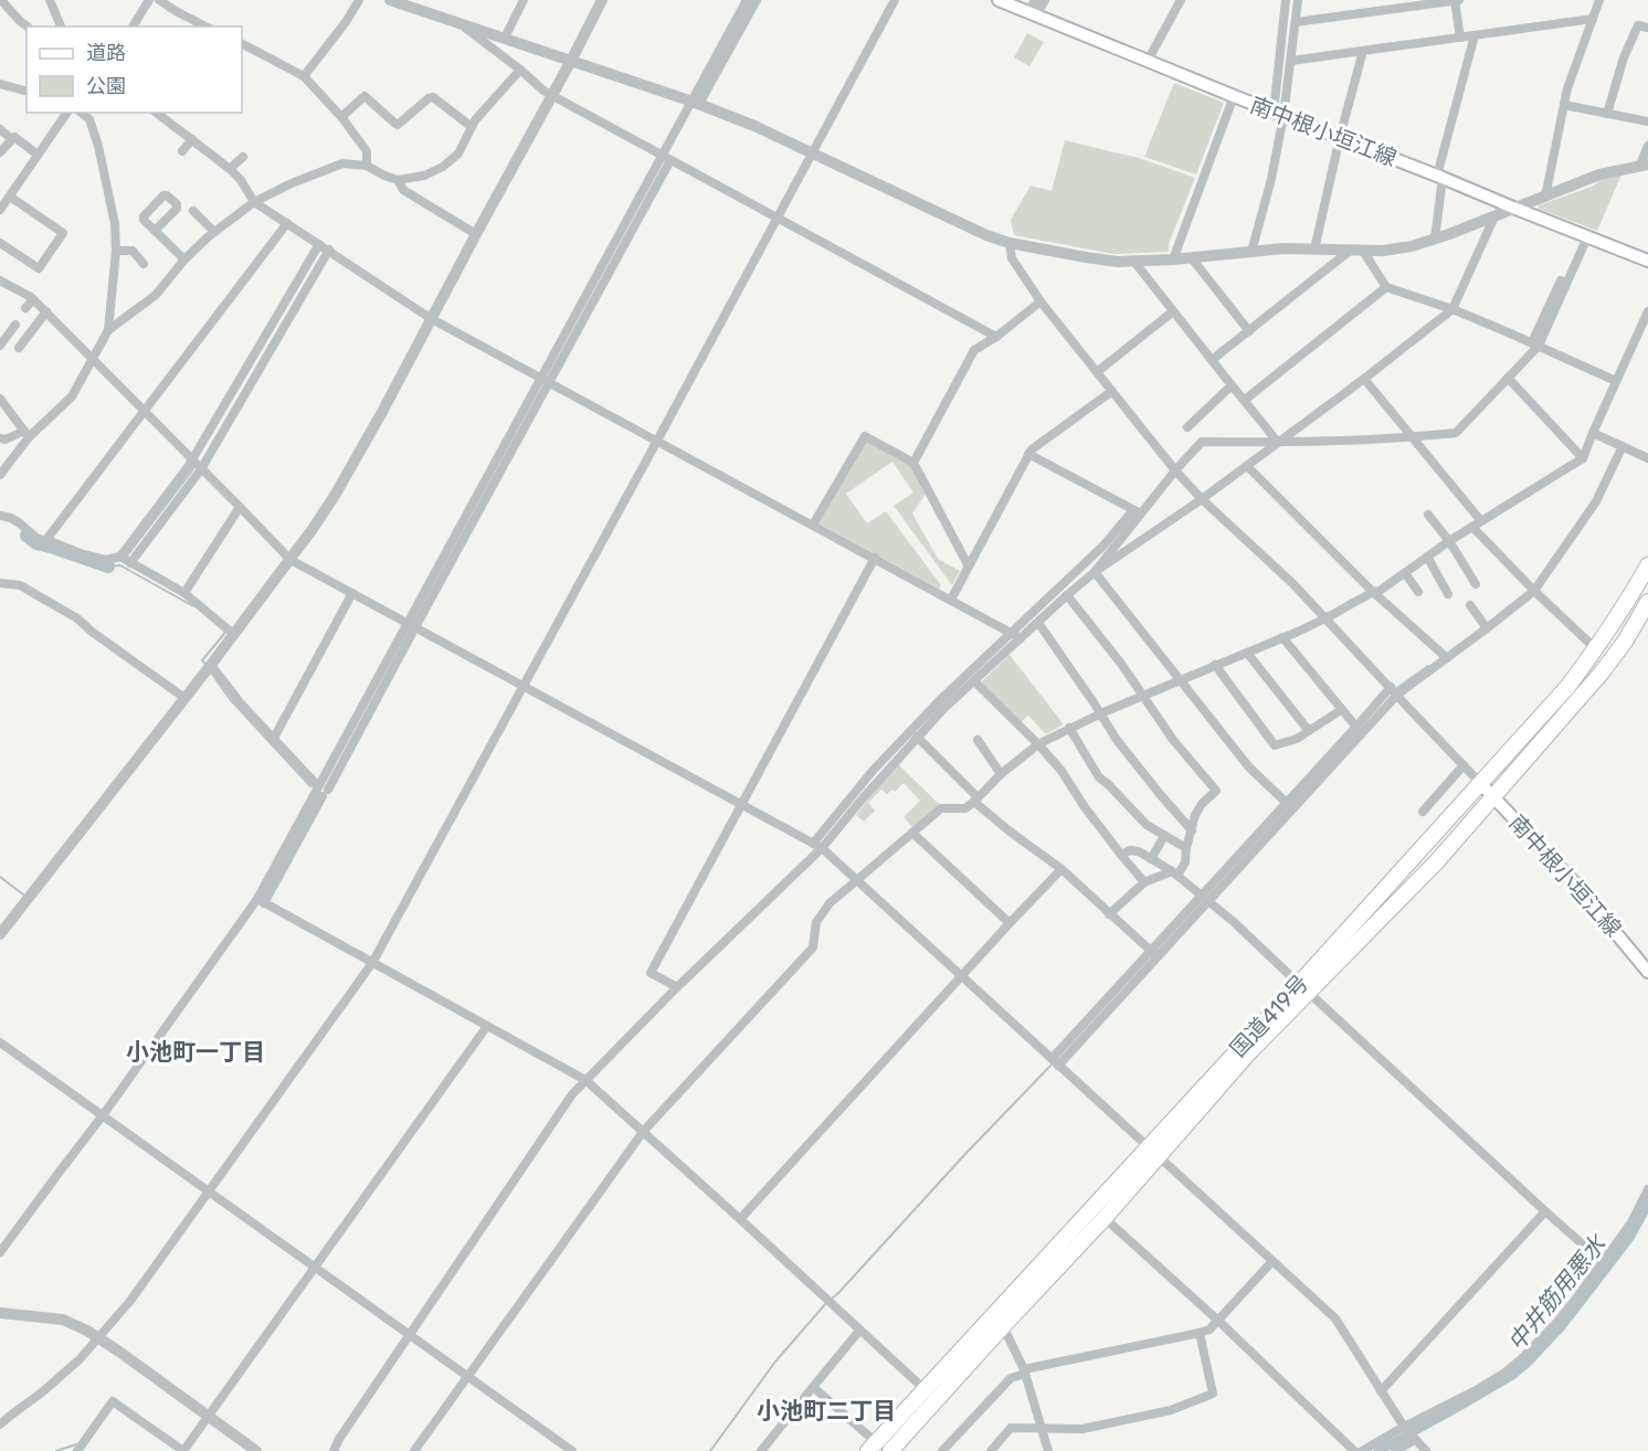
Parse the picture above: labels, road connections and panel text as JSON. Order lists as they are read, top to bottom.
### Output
{
  "streets": {
    "highway": ["国道419号"],
    "main road": ["南中根小垣江線"]
  },
  "crossings": [
    ["南中根小垣江線", "国道419号"]
  ],
  "districts": ["小池町一丁目", "小池町二丁目"],
  "water": ["中井筋用悪水"],
  "legend": ["道路", "公園"]
}
